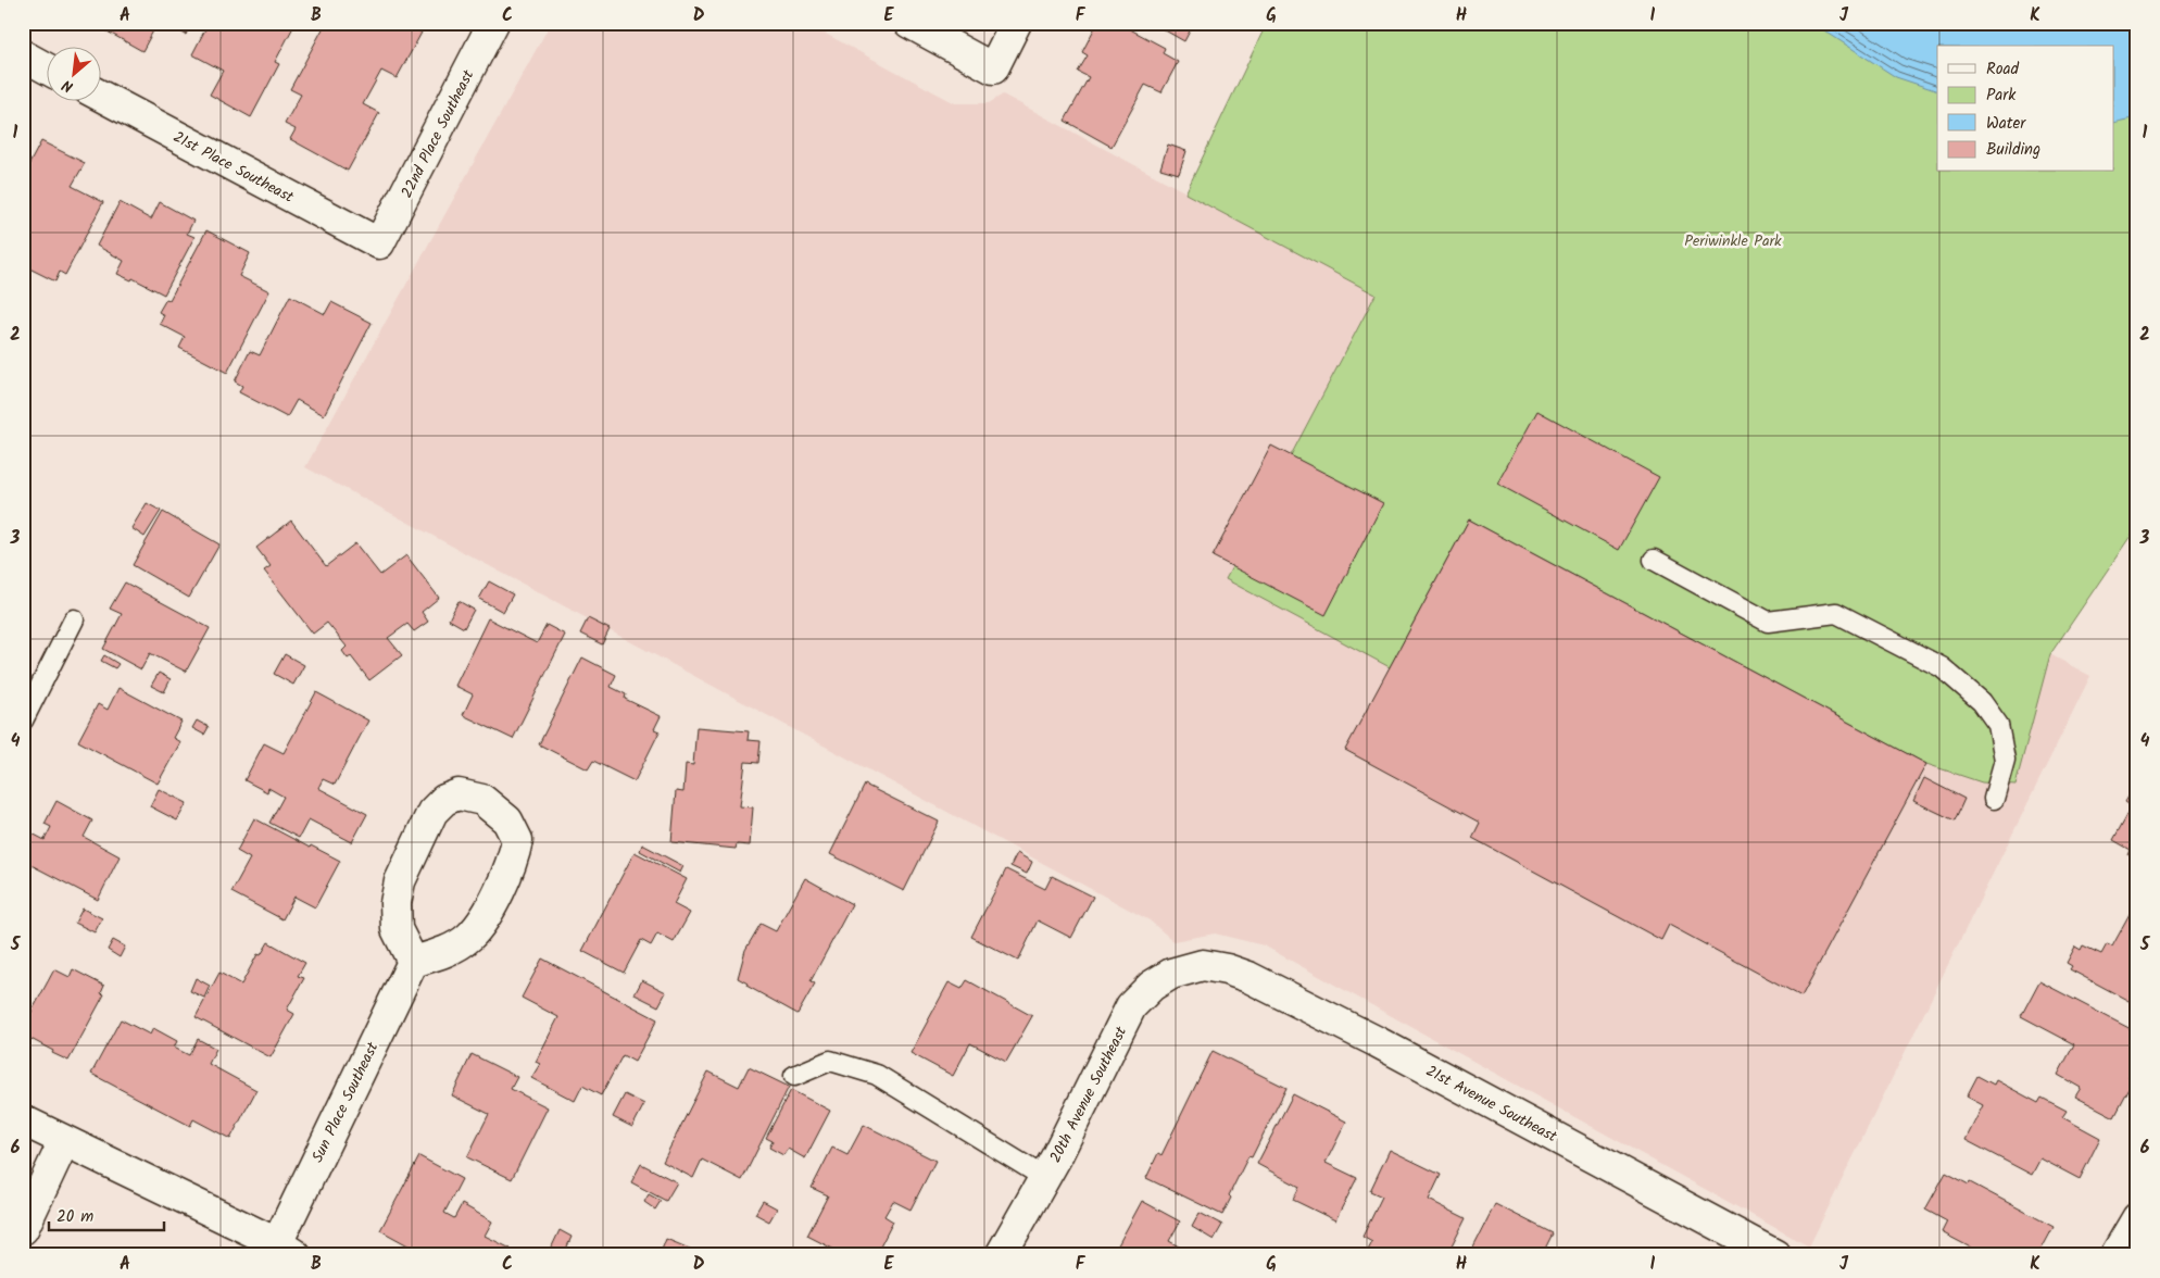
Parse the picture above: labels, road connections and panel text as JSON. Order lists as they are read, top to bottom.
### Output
{
  "streets": {
    "street": [
      "22nd Place Southeast",
      "21st Place Southeast",
      "20th Avenue Southeast",
      "Sun Place Southeast",
      "21st Avenue Southeast"
    ]
  },
  "crossings": [
    ["22nd Place Southeast", "21st Place Southeast"],
    ["20th Avenue Southeast", "21st Avenue Southeast"]
  ],
  "parks": ["Periwinkle Park"],
  "legend": [
    "Road",
    "Park",
    "Water",
    "Building"
  ],
  "scale_bar": "20 m",
  "north": "bottom left",
  "grid": {
    "columns": [
      "A",
      "B",
      "C",
      "D",
      "E",
      "F",
      "G",
      "H",
      "I",
      "J",
      "K"
    ],
    "rows": [
      "1",
      "2",
      "3",
      "4",
      "5",
      "6"
    ]
  }
}
